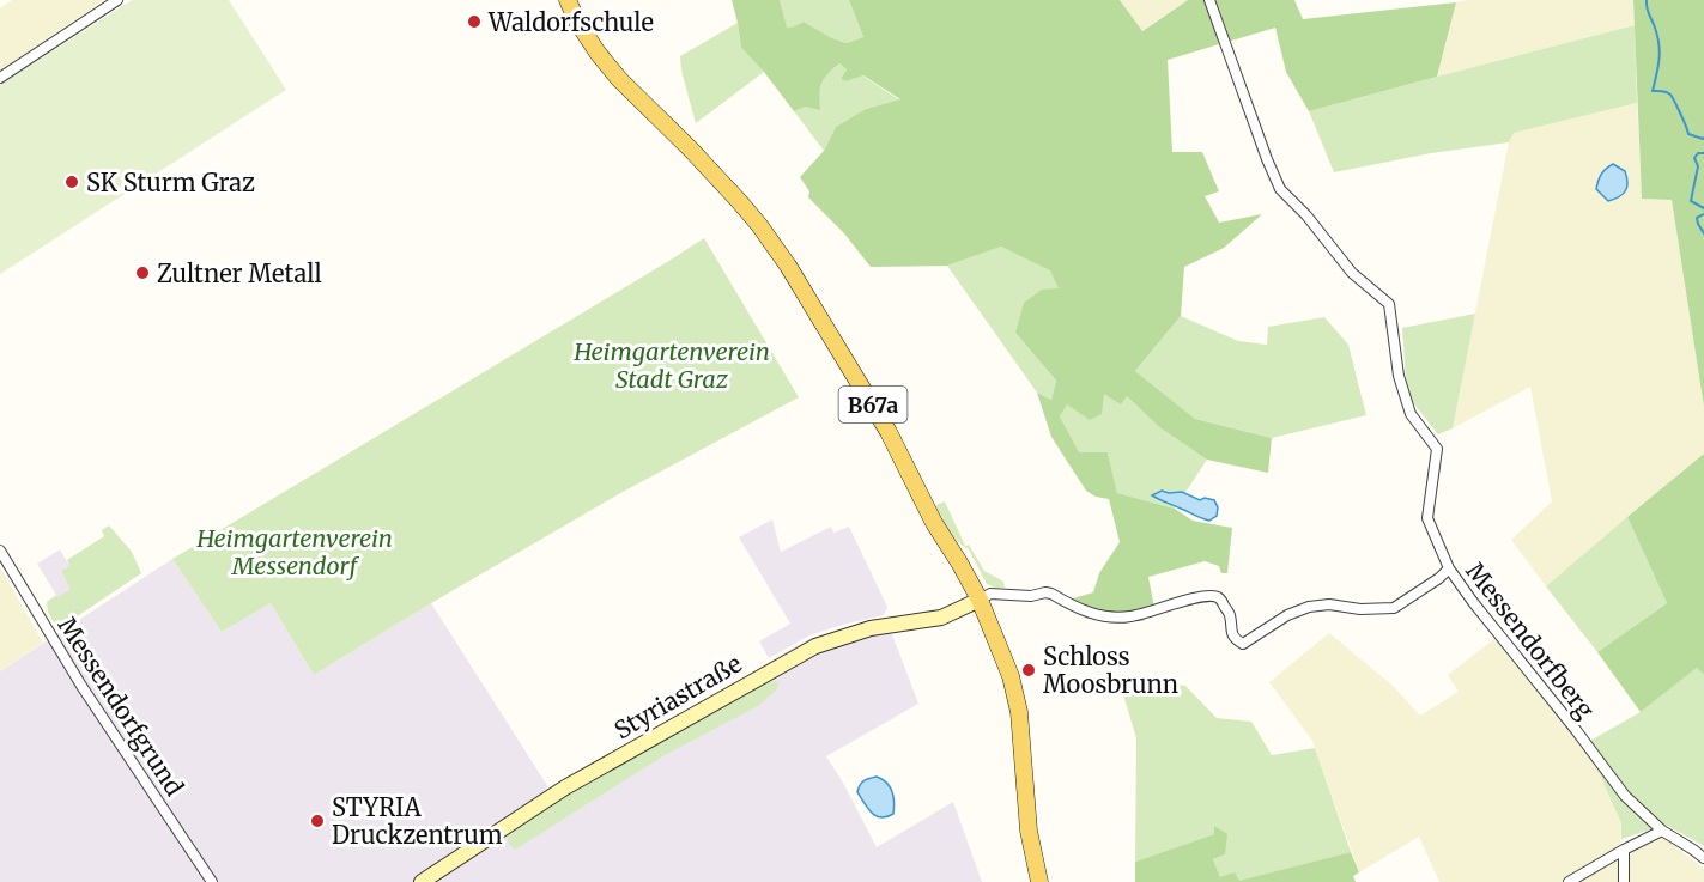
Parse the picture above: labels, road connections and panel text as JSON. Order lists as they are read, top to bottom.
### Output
{
  "streets": {
    "main road": ["B67a"],
    "street": ["Messendorfberg", "Styriastraße", "Messendorfgrund"]
  },
  "crossings": [
    ["B67a", "Styriastraße"]
  ],
  "parks": ["Heimgartenverein Stadt Graz", "Heimgartenverein Messendorf"],
  "places": [
    "Waldorfschule",
    "SK Sturm Graz",
    "Zultner Metall",
    "Schloss Moosbrunn",
    "STYRIA Druckzentrum"
  ]
}
